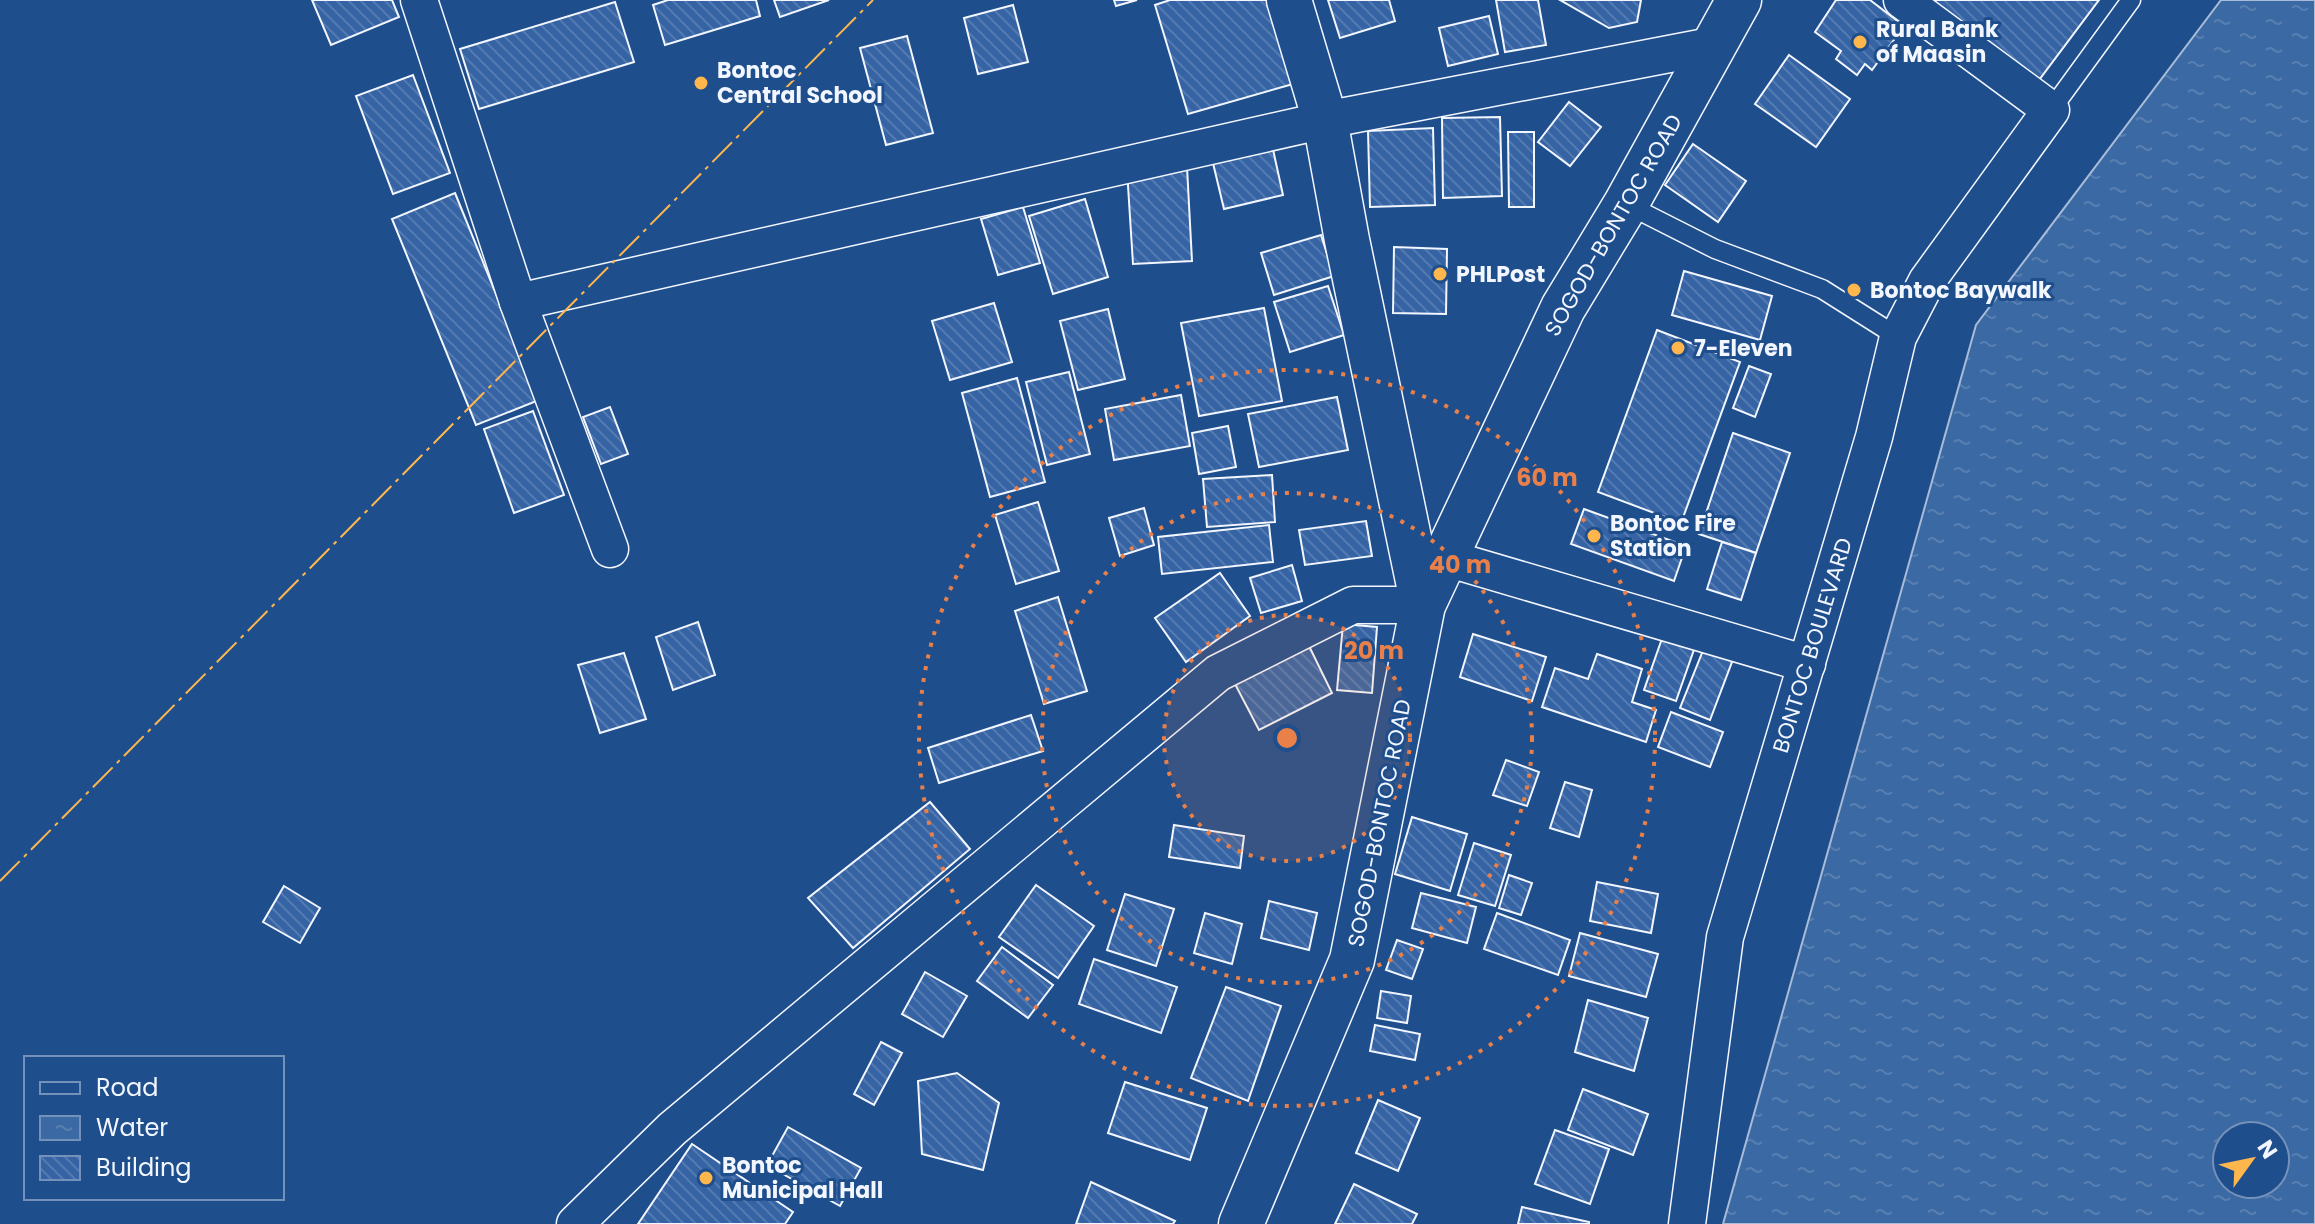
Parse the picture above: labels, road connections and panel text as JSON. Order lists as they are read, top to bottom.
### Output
{
  "streets": {
    "main road": ["SOGOD-BONTOC ROAD"],
    "street": ["BONTOC BOULEVARD"]
  },
  "places": [
    "Rural Bank of Maasin",
    "Bontoc Central School",
    "PHLPost",
    "Bontoc Baywalk",
    "7-Eleven",
    "Bontoc Fire Station",
    "Bontoc Municipal Hall"
  ],
  "legend": ["Road", "Water", "Building"],
  "north": "top right",
  "rings": ["60 m", "40 m", "20 m"]
}
